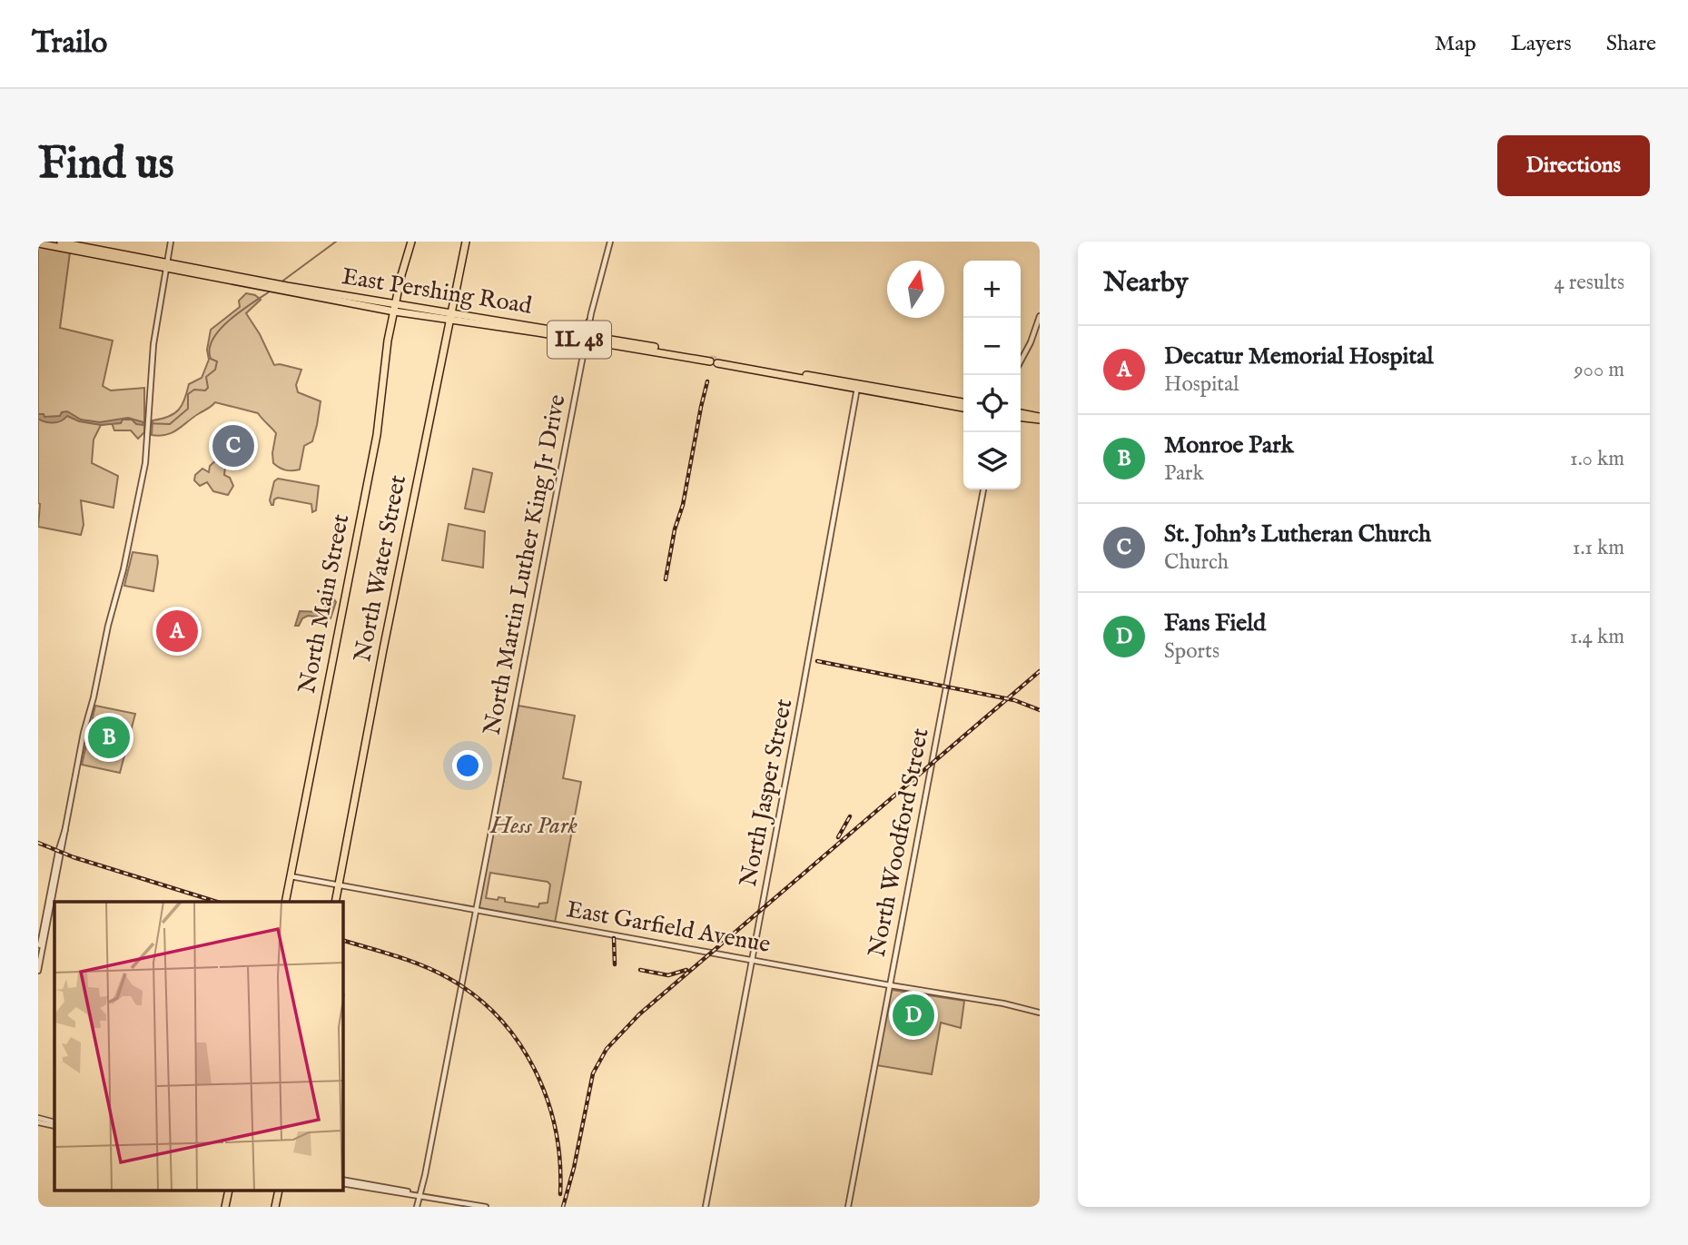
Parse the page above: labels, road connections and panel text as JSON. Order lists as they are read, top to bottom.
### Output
{
  "streets": {
    "main road": [
      "East Pershing Road",
      "IL 48",
      "North Water Street",
      "North Main Street"
    ],
    "street": [
      "North Martin Luther King Jr Drive",
      "North Jasper Street",
      "North Woodford Street",
      "East Garfield Avenue"
    ]
  },
  "crossings": [
    ["East Pershing Road", "IL 48"],
    ["East Pershing Road", "North Martin Luther King Jr Drive"],
    ["East Pershing Road", "North Water Street"],
    ["East Pershing Road", "North Main Street"],
    ["IL 48", "North Martin Luther King Jr Drive"],
    ["IL 48", "North Water Street"],
    ["IL 48", "North Main Street"],
    ["IL 48", "North Jasper Street"],
    ["North Martin Luther King Jr Drive", "East Garfield Avenue"],
    ["North Water Street", "East Garfield Avenue"],
    ["North Main Street", "East Garfield Avenue"],
    ["North Jasper Street", "East Garfield Avenue"],
    ["North Woodford Street", "East Garfield Avenue"]
  ],
  "parks": ["Hess Park"],
  "north": "top",
  "page": {
    "header": "Trailo",
    "nav": ["Map", "Layers", "Share"],
    "buttons": "Directions",
    "title": "Find us",
    "heading": ["Nearby", "4 results"],
    "map_buttons": ["+", "−"],
    "list": [
      {
        "mark": "A",
        "name": "Decatur Memorial Hospital",
        "note": "Hospital",
        "value": "900 m"
      },
      {
        "mark": "B",
        "name": "Monroe Park",
        "note": "Park",
        "value": "1.0 km"
      },
      {
        "mark": "C",
        "name": "St. John's Lutheran Church",
        "note": "Church",
        "value": "1.1 km"
      },
      {
        "mark": "D",
        "name": "Fans Field",
        "note": "Sports",
        "value": "1.4 km"
      }
    ],
    "pins": [
      "C",
      "A",
      "B",
      "D"
    ]
  }
}
